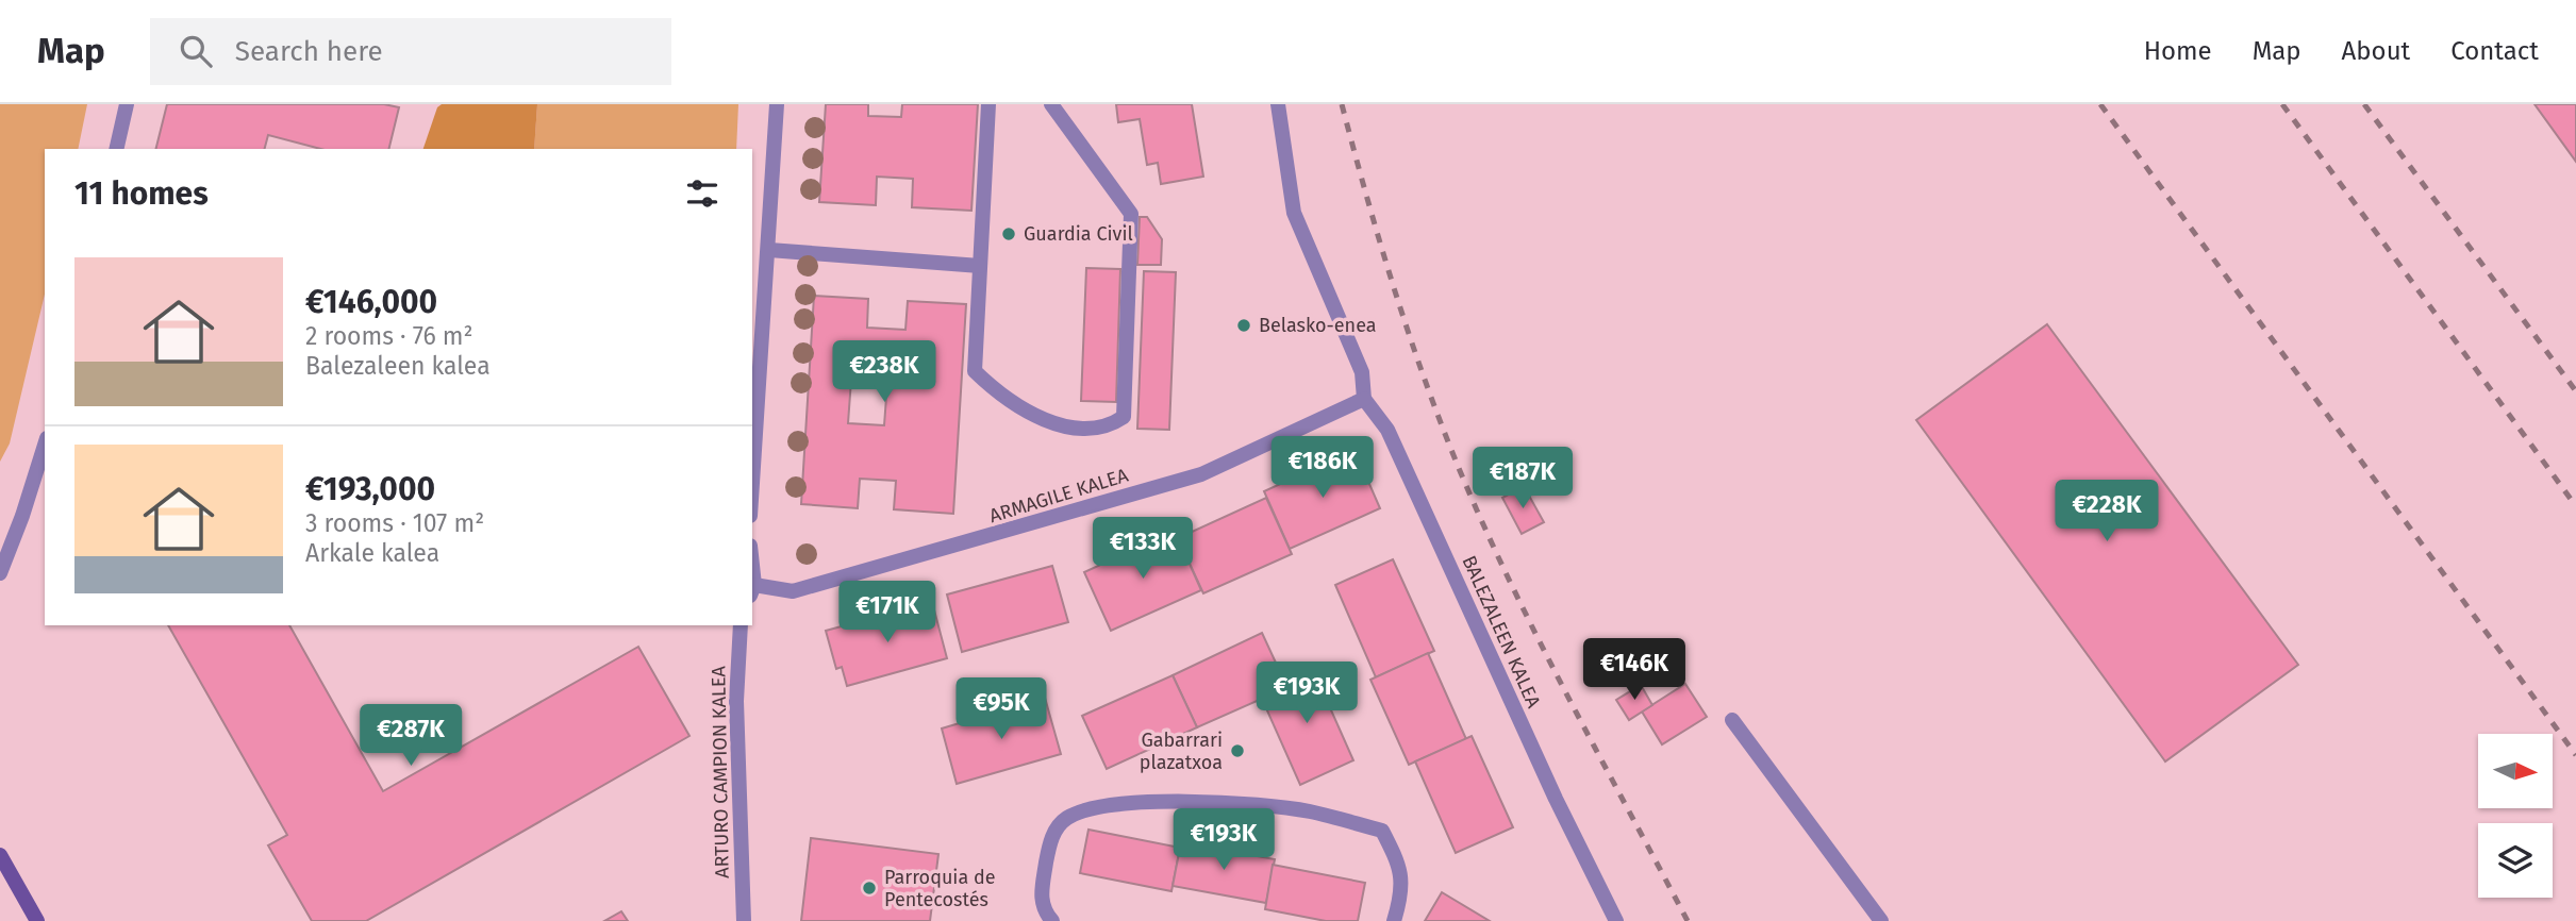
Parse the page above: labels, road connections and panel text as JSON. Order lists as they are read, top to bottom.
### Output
{
  "streets": {
    "street": ["ARMAGILE KALEA", "BALEZALEEN KALEA", "ARTURO CAMPION KALEA"]
  },
  "crossings": [
    ["ARMAGILE KALEA", "BALEZALEEN KALEA"]
  ],
  "places": [
    "Guardia Civil",
    "Belasko-enea",
    "Gabarrari plazatxoa",
    "Parroquia de Pentecostés"
  ],
  "north": "right",
  "page": {
    "header": "Map",
    "search": "Search here",
    "nav": [
      "Home",
      "Map",
      "About",
      "Contact"
    ],
    "heading": "11 homes",
    "list": [
      {
        "name": "€146,000",
        "note": "2 rooms · 76 m² · Balezaleen kalea"
      },
      {
        "name": "€193,000",
        "note": "3 rooms · 107 m² · Arkale kalea"
      }
    ],
    "price": [
      "€238K",
      "€186K",
      "€187K",
      "€228K",
      "€133K",
      "€171K",
      "€146K",
      "€193K",
      "€95K",
      "€287K",
      "€193K"
    ]
  }
}
